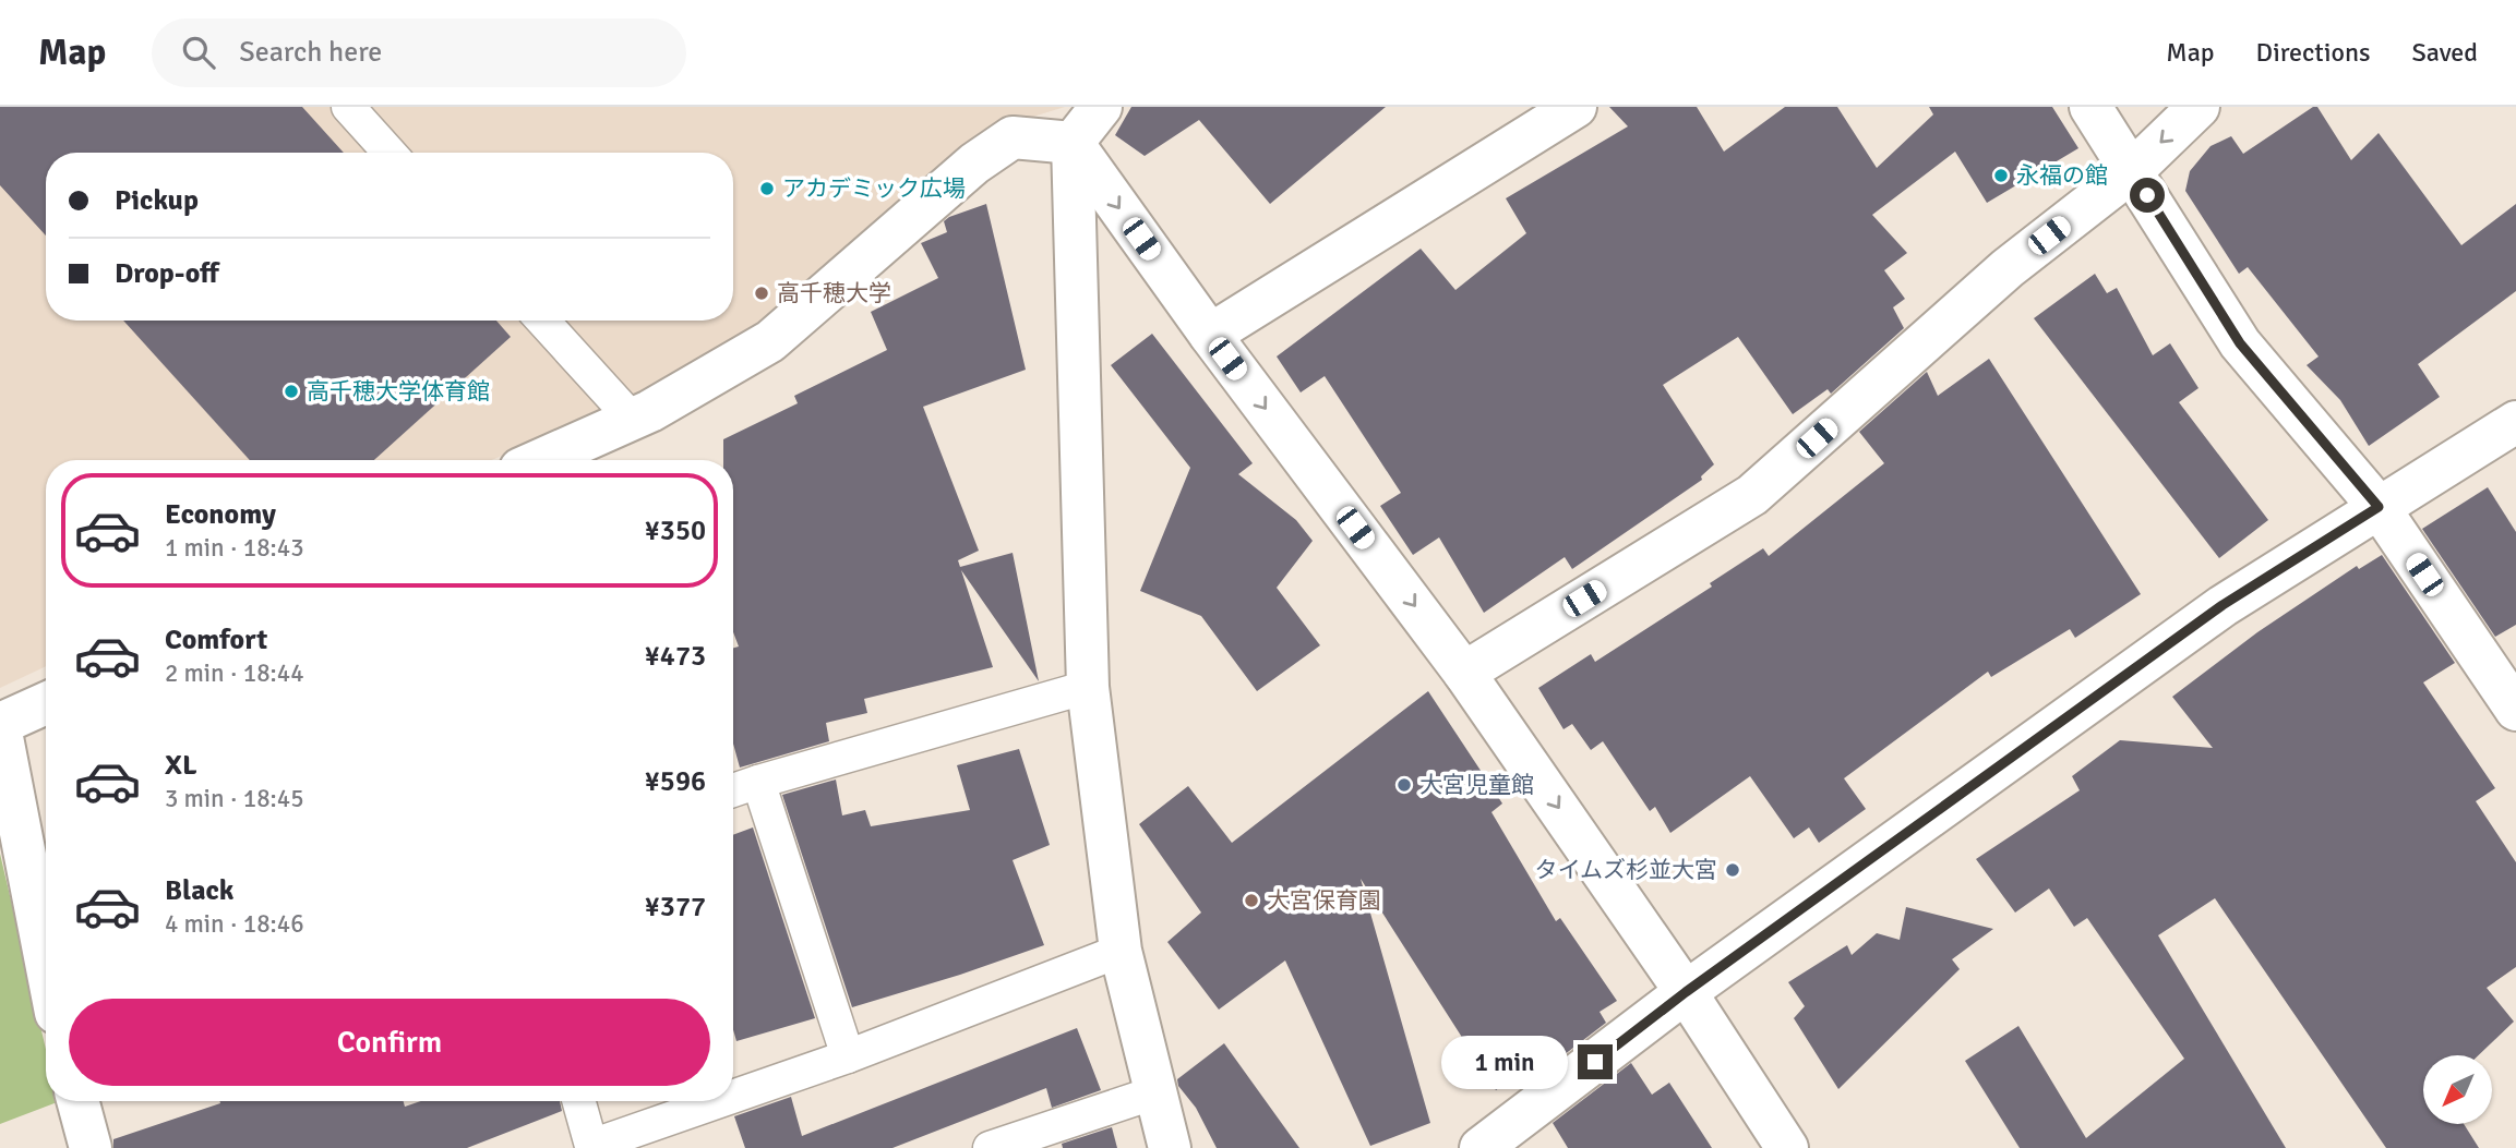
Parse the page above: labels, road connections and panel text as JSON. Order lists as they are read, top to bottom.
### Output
{
  "places": [
    "永福の館",
    "アカデミック広場",
    "高千穂大学",
    "高千穂大学体育館",
    "大宮児童館",
    "タイムズ杉並大宮",
    "大宮保育園"
  ],
  "north": "bottom left",
  "page": {
    "header": "Map",
    "search": "Search here",
    "nav": ["Map", "Directions", "Saved"],
    "banner": ["Pickup", "Drop-off"],
    "list": [
      {
        "name": "Economy",
        "note": "1 min · 18:43",
        "value": "¥350"
      },
      {
        "name": "Comfort",
        "note": "2 min · 18:44",
        "value": "¥473"
      },
      {
        "name": "XL",
        "note": "3 min · 18:45",
        "value": "¥596"
      },
      {
        "name": "Black",
        "note": "4 min · 18:46",
        "value": "¥377"
      }
    ],
    "buttons": "Confirm",
    "bubble": "1 min"
  }
}
